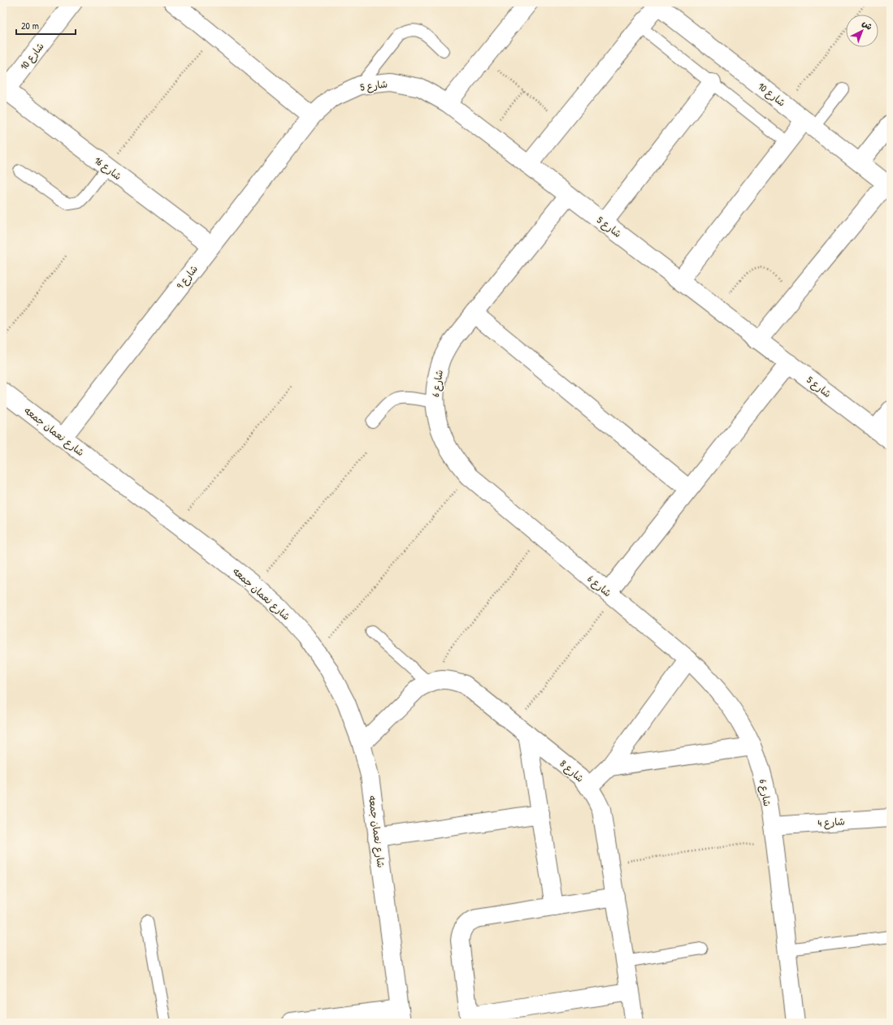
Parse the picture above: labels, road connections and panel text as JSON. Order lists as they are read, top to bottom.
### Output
{
  "streets": {
    "street": [
      "شارع 10",
      "شارع 5",
      "شارع 16",
      "شارع 9",
      "شارع 6",
      "شارع نعمان جمعه",
      "شارع 8",
      "شارع 4"
    ]
  },
  "crossings": [
    ["شارع 10", "شارع 16"],
    ["شارع 5", "شارع 9"],
    ["شارع 5", "شارع 6"],
    ["شارع 16", "شارع 9"],
    ["شارع 9", "شارع نعمان جمعه"],
    ["شارع 6", "شارع 4"]
  ],
  "scale_bar": "20 m",
  "north": "top right"
}
